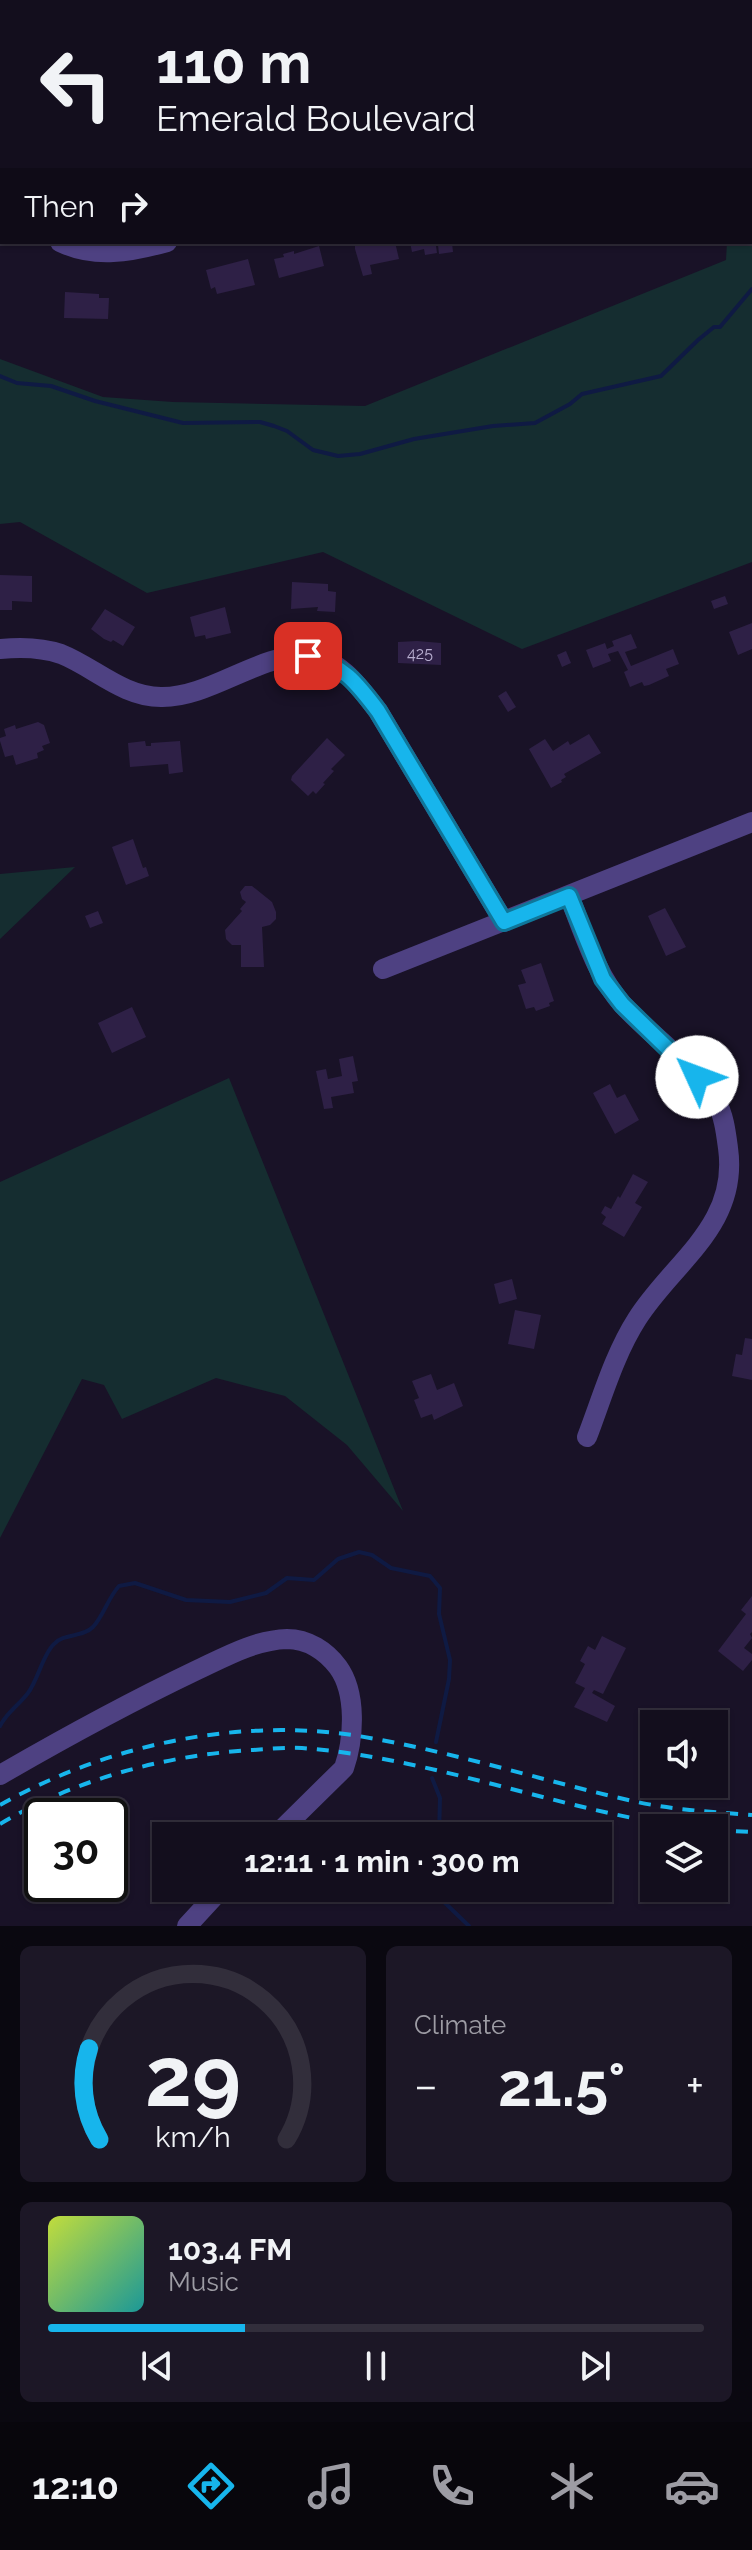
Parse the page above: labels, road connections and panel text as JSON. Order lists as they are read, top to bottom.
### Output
{
  "house_numbers": ["425"],
  "page": {
    "turn": ["110 m", "Emerald Boulevard"],
    "then": "Then",
    "limit": "30",
    "trip": "12:11 · 1 min · 300 m",
    "tile": "Climate",
    "heat": ["−", "21.5°", "+"],
    "song": ["103.4 FM", "Music"],
    "tabs": "12:10",
    "gauge": ["29", "km/h"]
  }
}
